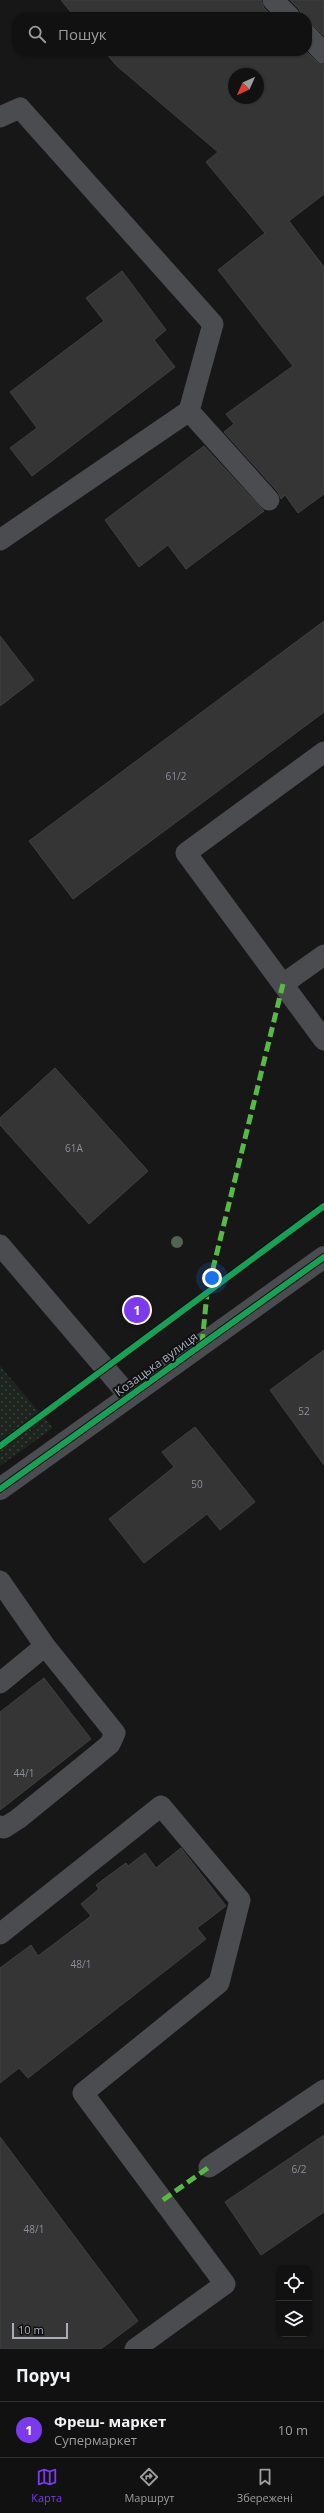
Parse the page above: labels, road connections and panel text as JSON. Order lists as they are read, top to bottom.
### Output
{
  "streets": {
    "street": ["Козацька вулиця"]
  },
  "house_numbers": [
    "61/2",
    "61А",
    "52",
    "50",
    "44/1",
    "48/1",
    "6/2",
    "48/1"
  ],
  "scale_bar": "10 m",
  "north": "bottom left",
  "page": {
    "search": "Пошук",
    "pins": "1",
    "scale": "10 m",
    "heading": "Поруч",
    "list": [
      {
        "mark": "1",
        "name": "Фреш- маркет",
        "note": "Супермаркет",
        "value": "10 m"
      }
    ],
    "nav": ["Карта", "Маршрут", "Збережені"]
  }
}
